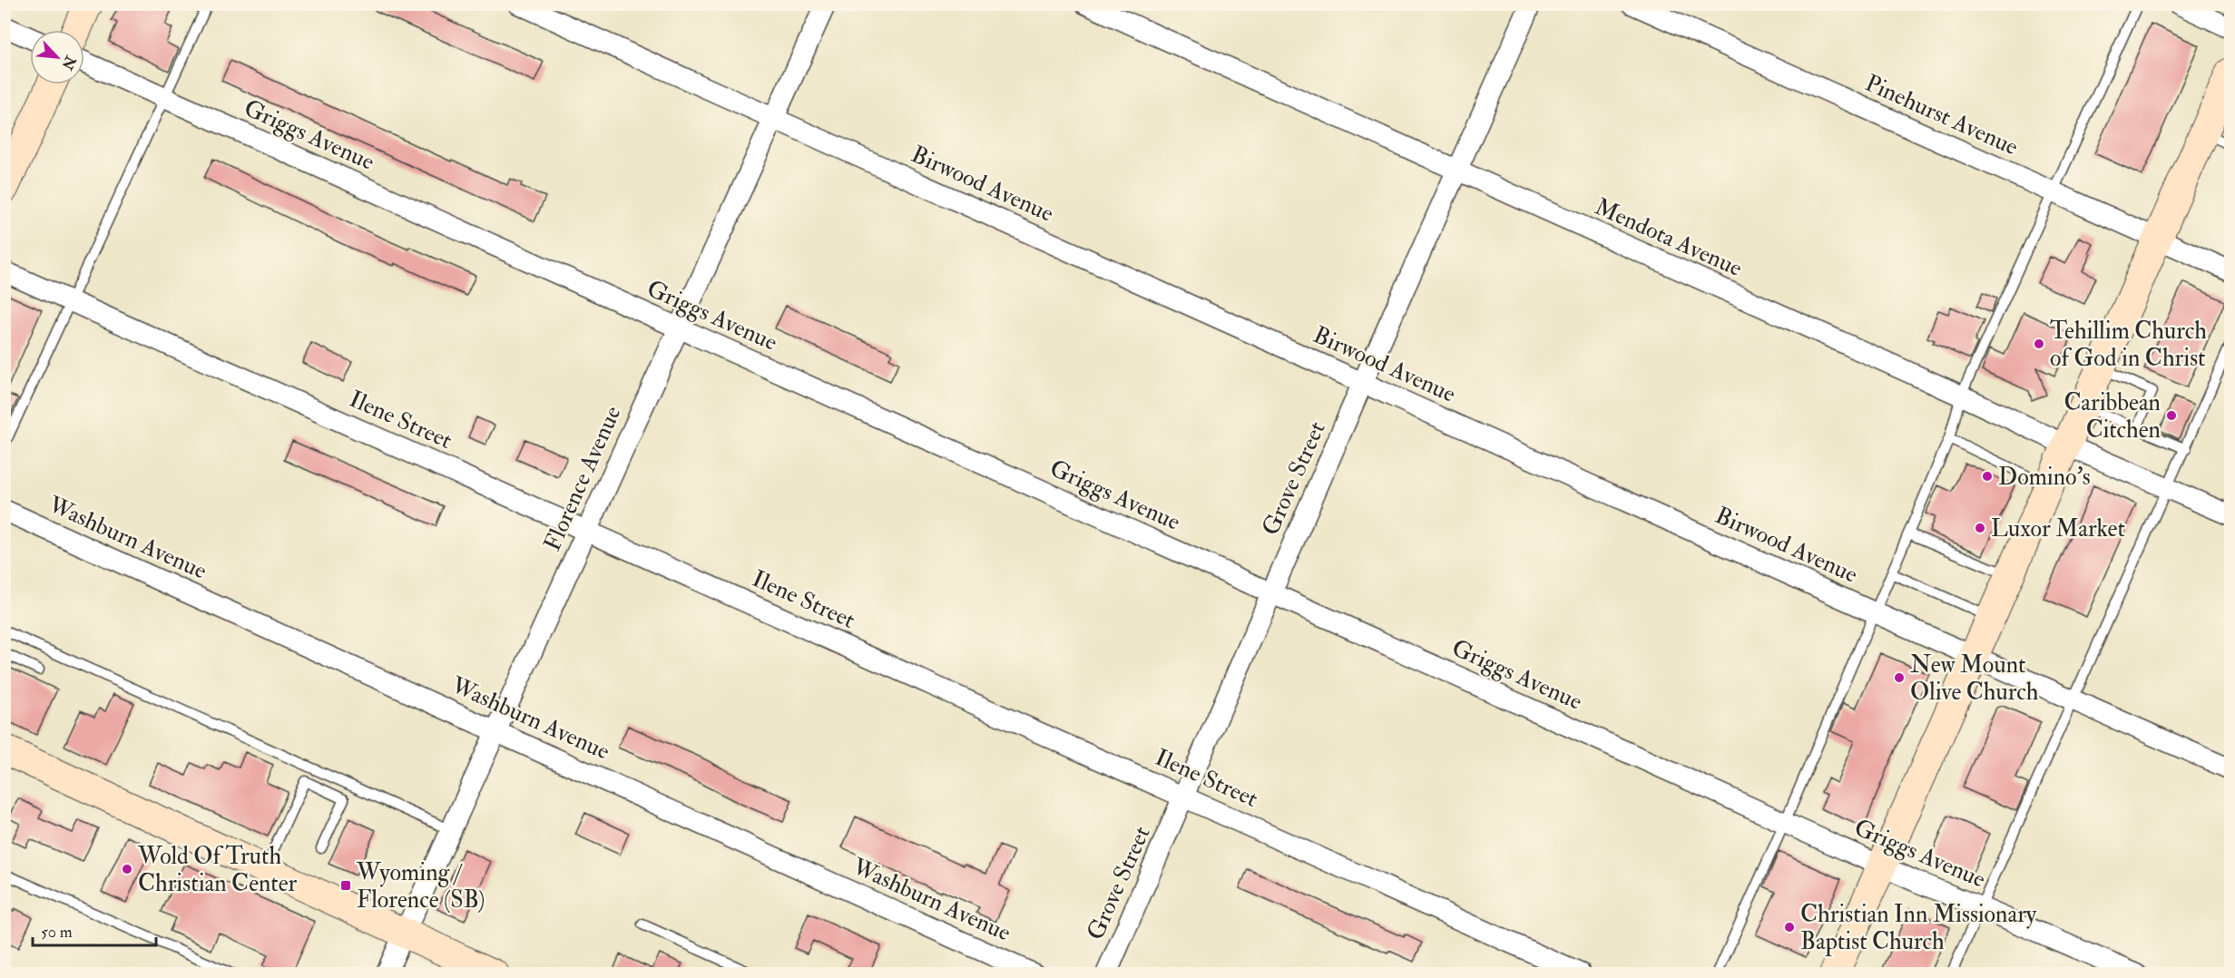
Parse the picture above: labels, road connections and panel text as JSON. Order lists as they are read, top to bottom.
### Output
{
  "streets": {
    "street": [
      "Pinehurst Avenue",
      "Griggs Avenue",
      "Birwood Avenue",
      "Mendota Avenue",
      "Ilene Street",
      "Florence Avenue",
      "Grove Street",
      "Washburn Avenue"
    ]
  },
  "crossings": [
    ["Griggs Avenue", "Florence Avenue"],
    ["Griggs Avenue", "Grove Street"],
    ["Birwood Avenue", "Florence Avenue"],
    ["Birwood Avenue", "Grove Street"],
    ["Mendota Avenue", "Grove Street"],
    ["Ilene Street", "Florence Avenue"],
    ["Ilene Street", "Grove Street"],
    ["Florence Avenue", "Washburn Avenue"]
  ],
  "places": {
    "other": [
      "Tehillim Church of God in Christ",
      "Caribbean Citchen",
      "Domino's",
      "Luxor Market",
      "New Mount Olive Church",
      "Wold Of Truth Christian Center",
      "Christian Inn Missionary Baptist Church"
    ],
    "transit": ["Wyoming / Florence (SB)"]
  },
  "scale_bar": "50 m",
  "north": "bottom right"
}
